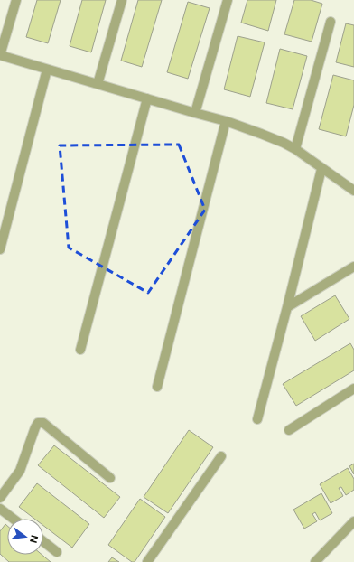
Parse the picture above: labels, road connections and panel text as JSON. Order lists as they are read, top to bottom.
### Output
{
  "north": "right"
}
